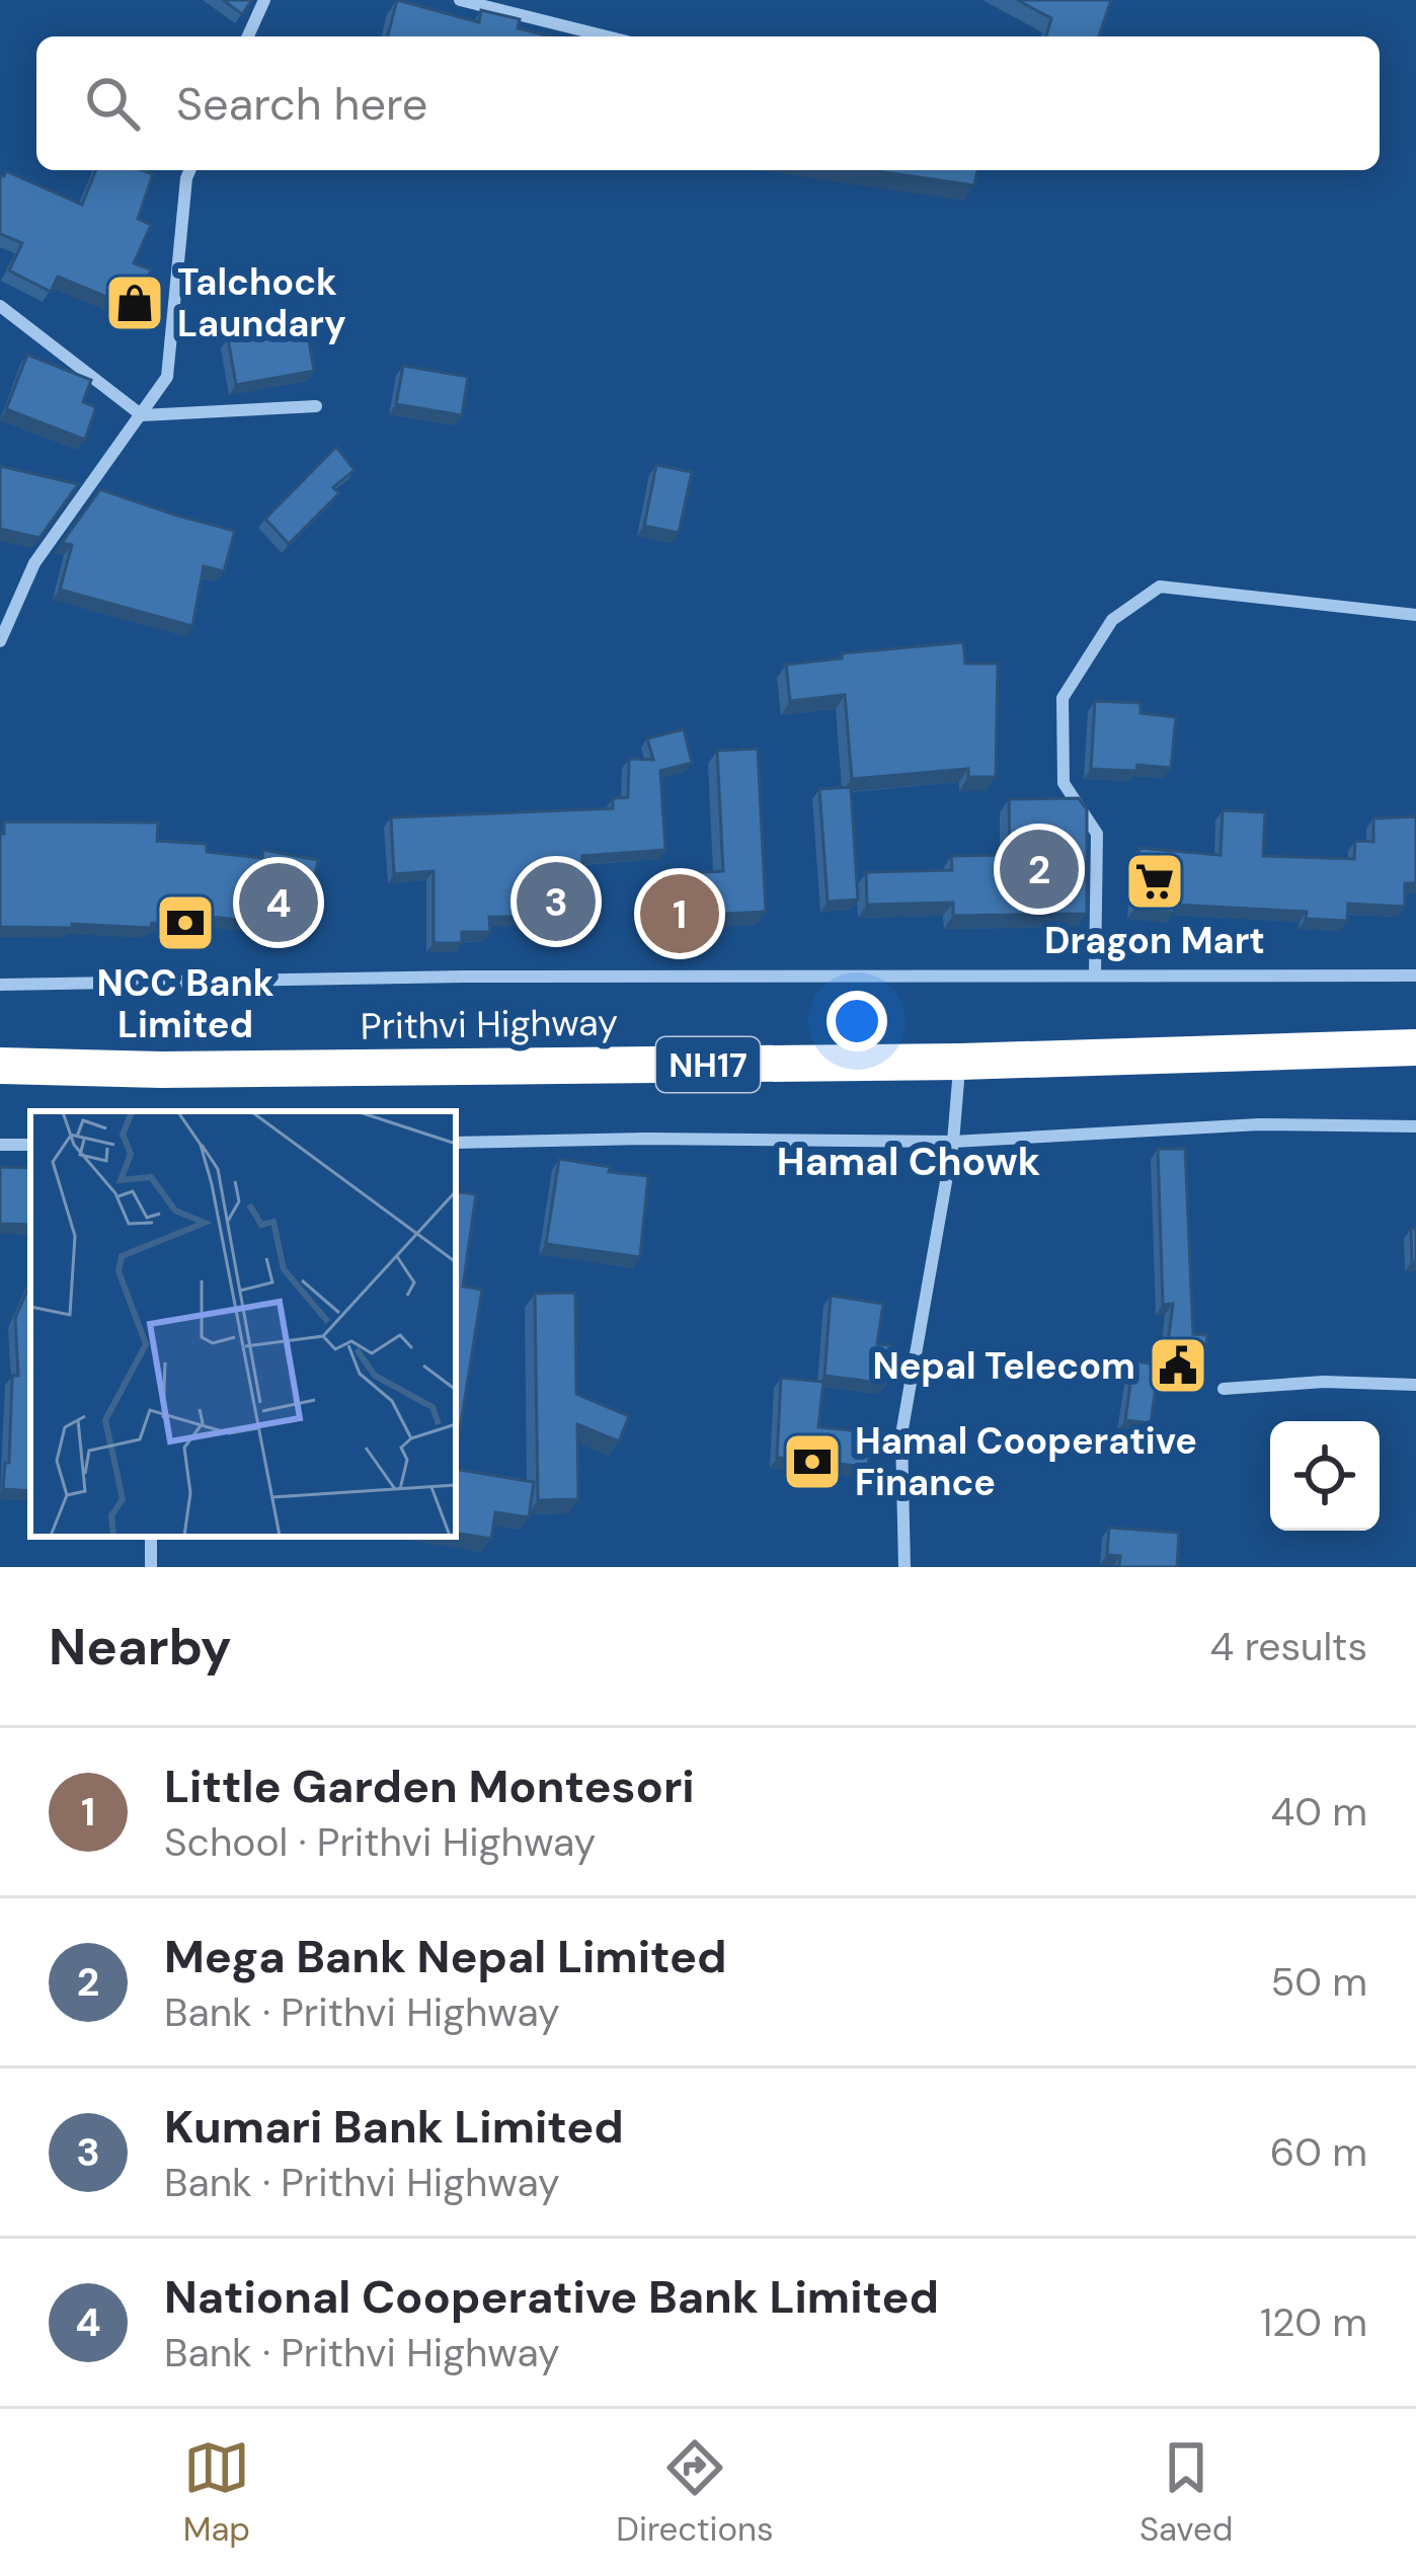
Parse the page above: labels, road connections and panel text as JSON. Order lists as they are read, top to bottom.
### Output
{
  "streets": {
    "highway": ["Prithvi Highway", "NH17"]
  },
  "districts": ["Hamal Chowk"],
  "places": {
    "shop": ["Talchock Laundary"],
    "supermarket": ["Dragon Mart"],
    "bank": ["NCC Bank Limited", "Hamal Cooperative Finance"],
    "public building": ["Nepal Telecom"]
  },
  "page": {
    "search": "Search here",
    "pins": [
      "2",
      "3",
      "4",
      "1"
    ],
    "heading": ["Nearby", "4 results"],
    "list": [
      {
        "mark": "1",
        "name": "Little Garden Montesori",
        "note": "School · Prithvi Highway",
        "value": "40 m"
      },
      {
        "mark": "2",
        "name": "Mega Bank Nepal Limited",
        "note": "Bank · Prithvi Highway",
        "value": "50 m"
      },
      {
        "mark": "3",
        "name": "Kumari Bank Limited",
        "note": "Bank · Prithvi Highway",
        "value": "60 m"
      },
      {
        "mark": "4",
        "name": "National Cooperative Bank Limited",
        "note": "Bank · Prithvi Highway",
        "value": "120 m"
      }
    ],
    "nav": ["Map", "Directions", "Saved"]
  }
}
